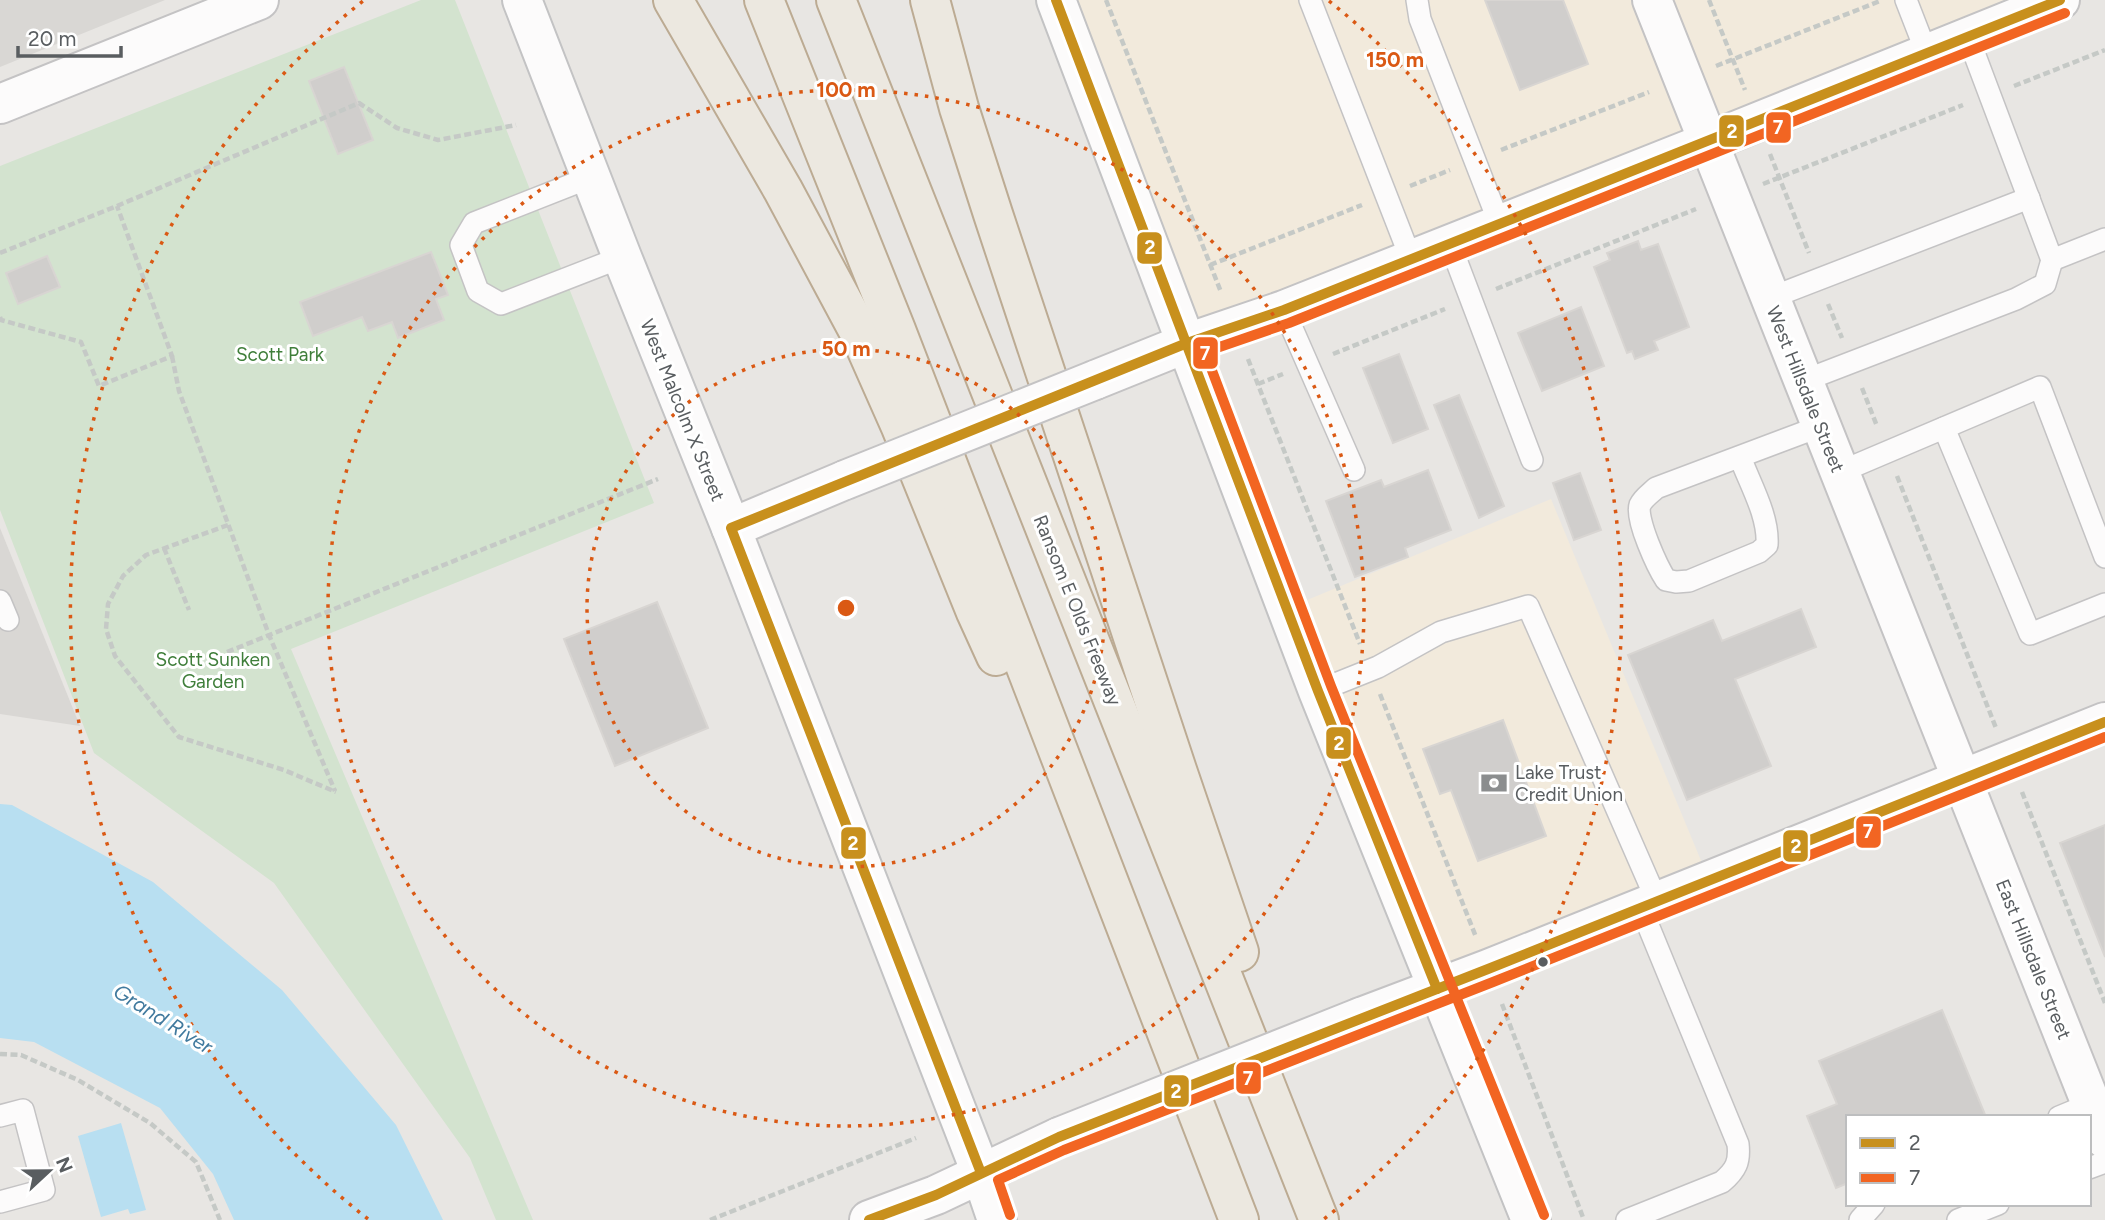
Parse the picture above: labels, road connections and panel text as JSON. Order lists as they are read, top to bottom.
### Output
{
  "streets": {
    "highway": ["Ransom E Olds Freeway"],
    "street": ["West Hillsdale Street", "West Malcolm X Street", "East Hillsdale Street"]
  },
  "crossings": [
    ["West Hillsdale Street", "East Hillsdale Street"]
  ],
  "water": ["Grand River"],
  "parks": ["Scott Park", "Scott Sunken Garden"],
  "places": {
    "bank": ["Lake Trust Credit Union"]
  },
  "lines": ["transit line 2", "transit line 7"],
  "legend": ["2", "7"],
  "scale_bar": "20 m",
  "north": "right",
  "rings": ["150 m", "100 m", "50 m"]
}
